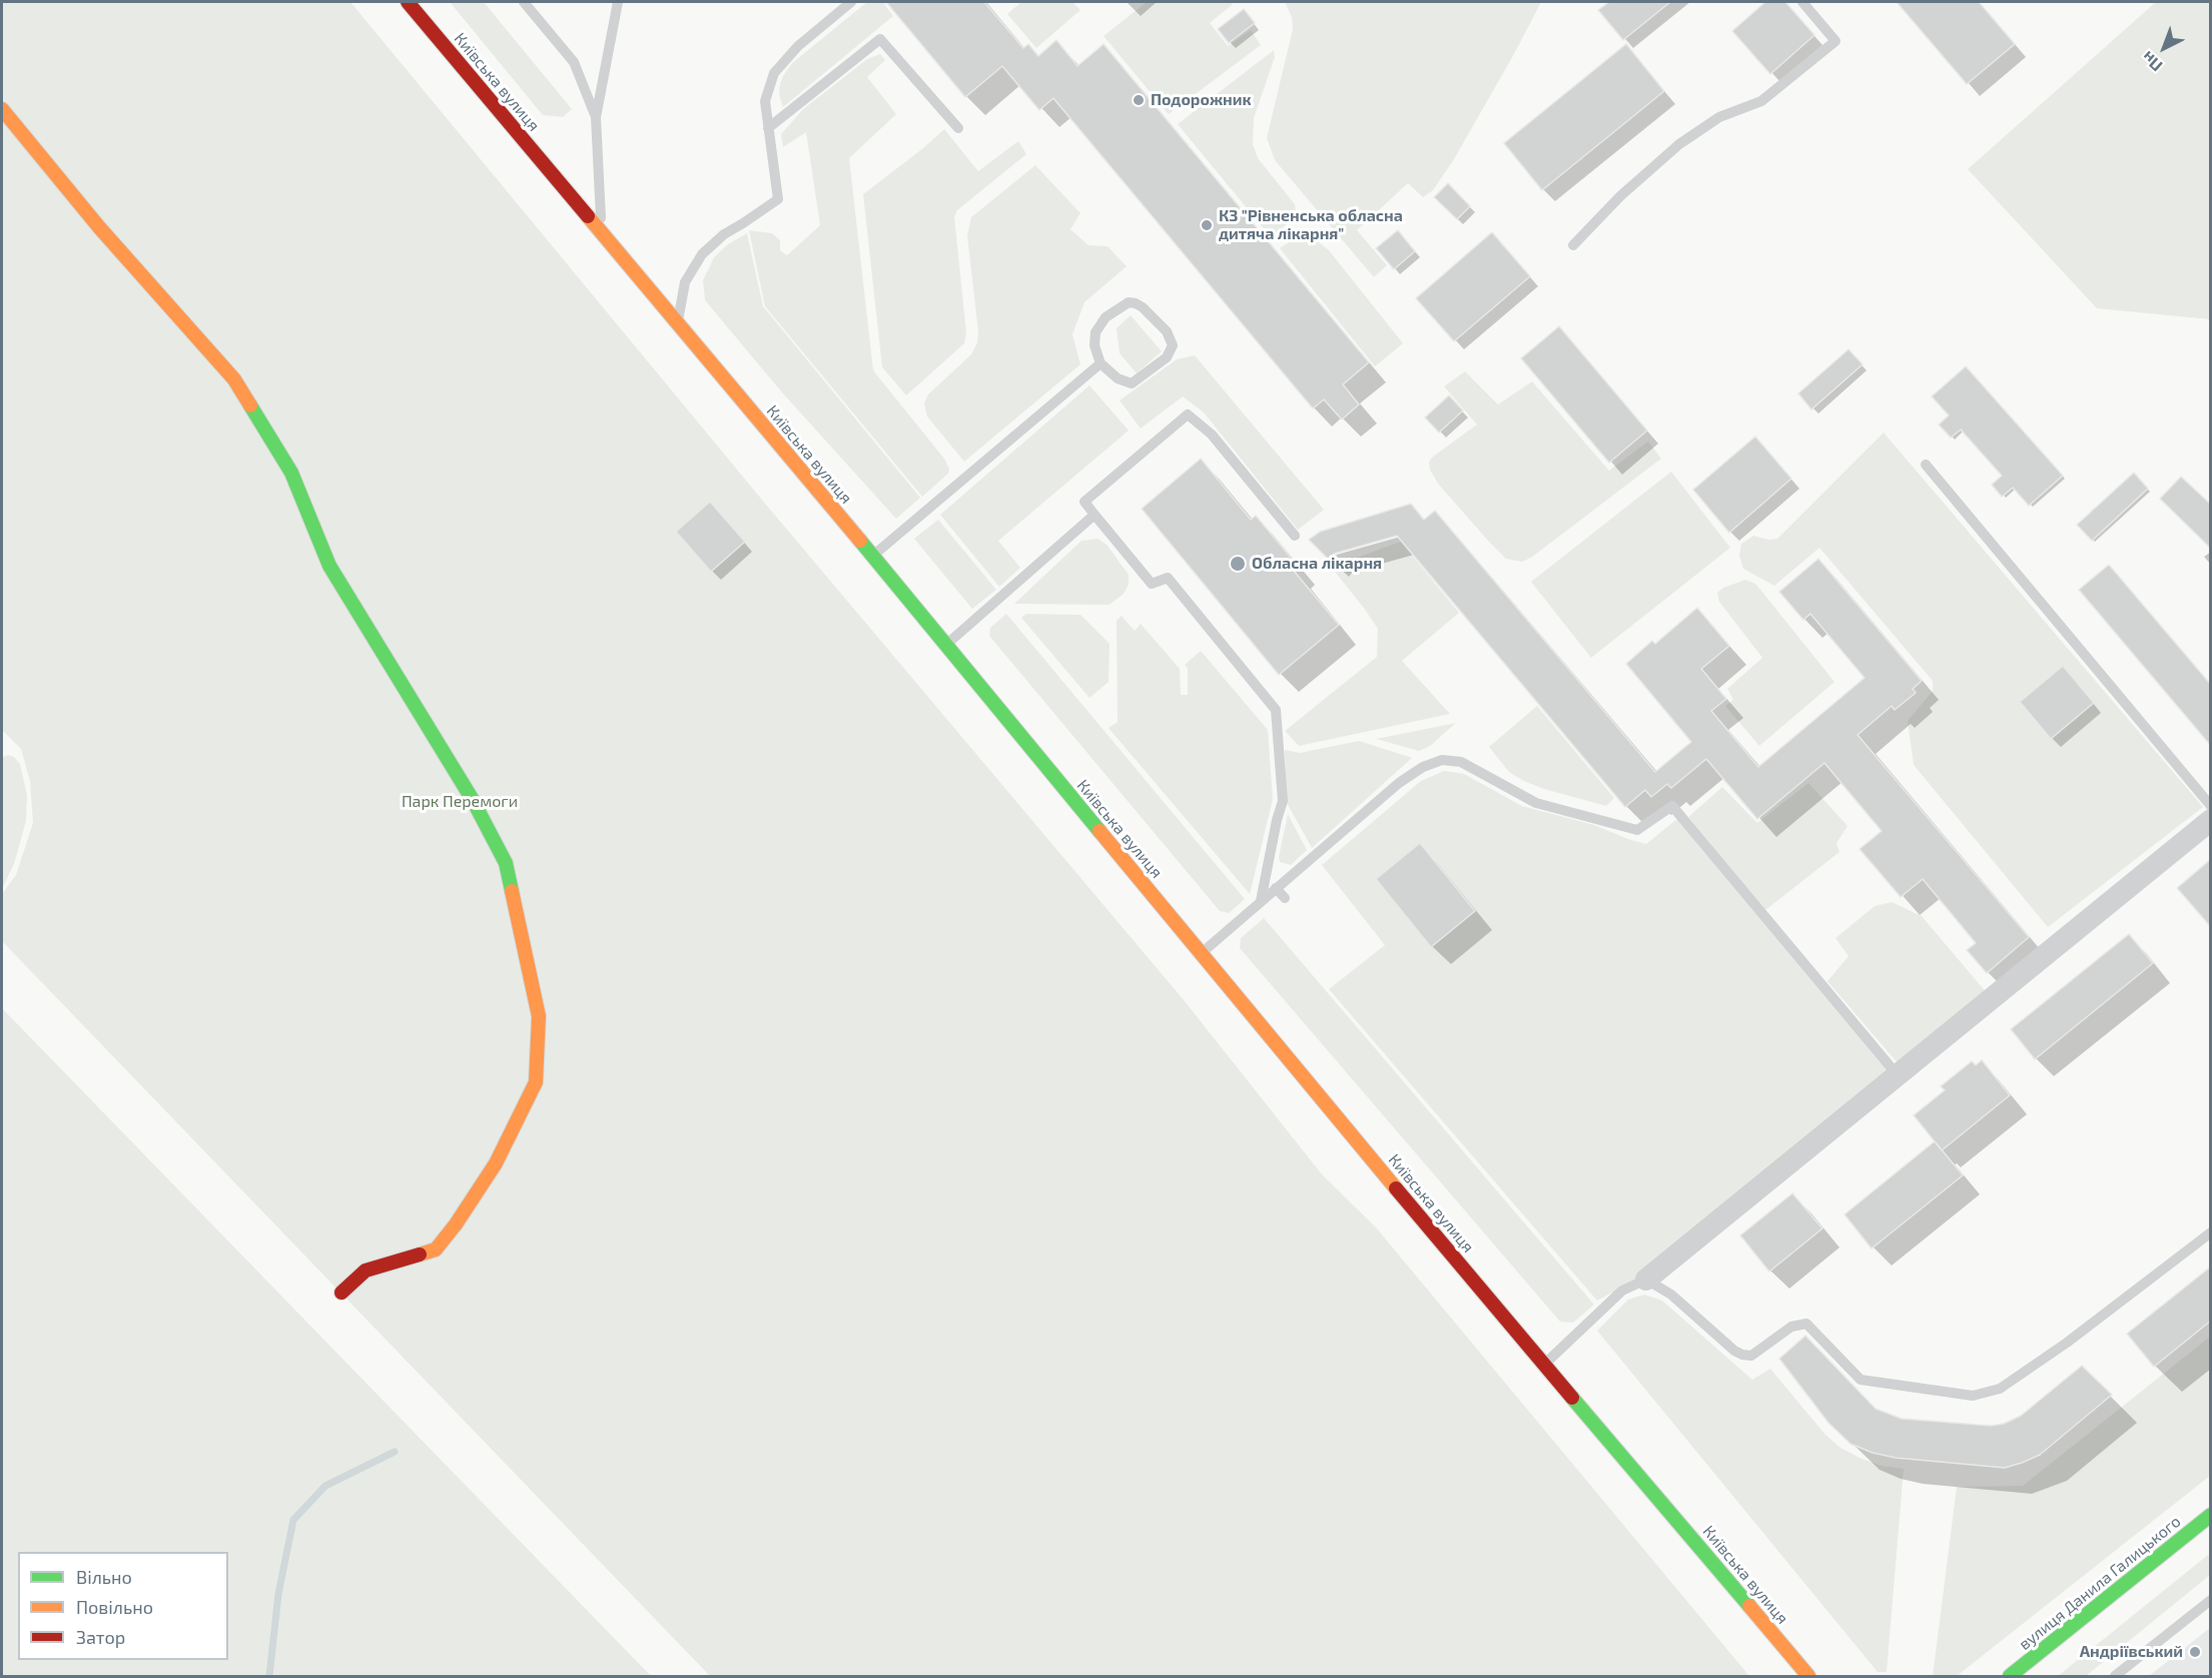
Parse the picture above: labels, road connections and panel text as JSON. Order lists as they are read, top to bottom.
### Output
{
  "streets": {
    "main road": ["Київська вулиця", "вулиця Данила Галицького"]
  },
  "parks": ["Парк Перемоги"],
  "places": [
    "Подорожник",
    "КЗ \"Рівненська обласна дитяча лікарня\"",
    "Обласна лікарня",
    "Андріївський"
  ],
  "legend": ["Вільно", "Повільно", "Затор"],
  "north": "bottom left"
}
